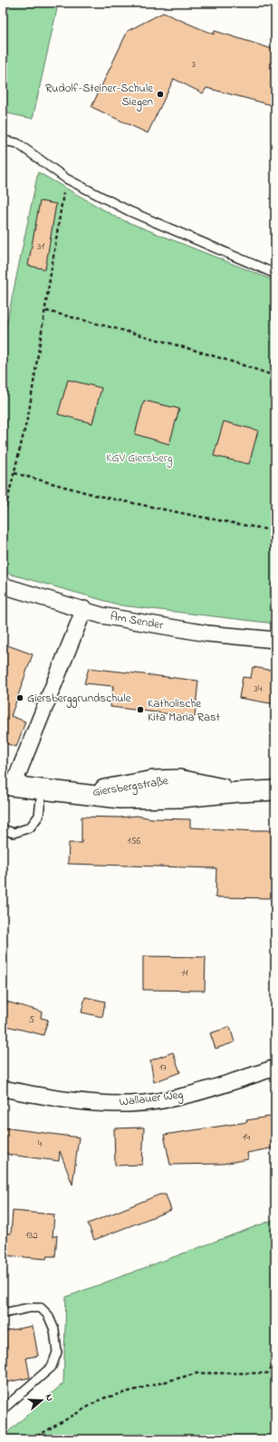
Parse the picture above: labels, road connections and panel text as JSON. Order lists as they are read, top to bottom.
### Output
{
  "streets": {
    "street": ["Am Sender", "Giersbergstraße", "Wallauer Weg"]
  },
  "parks": ["KGV Giersberg"],
  "places": ["Rudolf-Steiner-Schule Siegen", "Giersberggrundschule", "Katholische Kita Maria Rast"],
  "house_numbers": [
    "3",
    "31",
    "34",
    "156",
    "11",
    "5",
    "17",
    "14",
    "4",
    "132"
  ],
  "north": "right"
}
